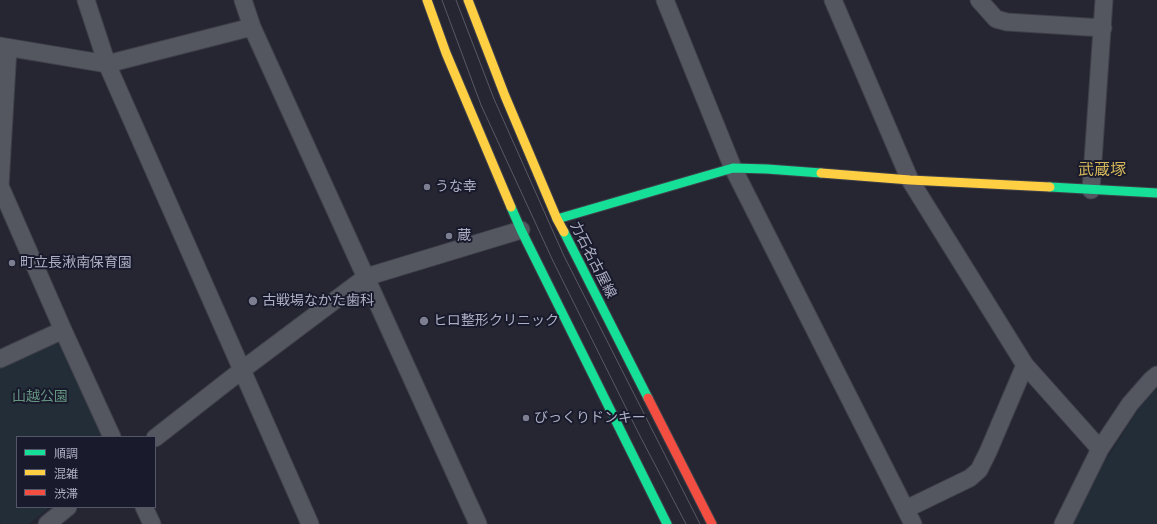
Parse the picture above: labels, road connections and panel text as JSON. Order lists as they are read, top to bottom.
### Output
{
  "streets": {
    "main road": ["力石名古屋線"]
  },
  "districts": ["武蔵塚"],
  "parks": ["山越公園"],
  "places": [
    "うな幸",
    "蔵",
    "町立長湫南保育園",
    "古戦場なかた歯科",
    "ヒロ整形クリニック",
    "びっくりドンキー"
  ],
  "legend": ["順調", "混雑", "渋滞"]
}
